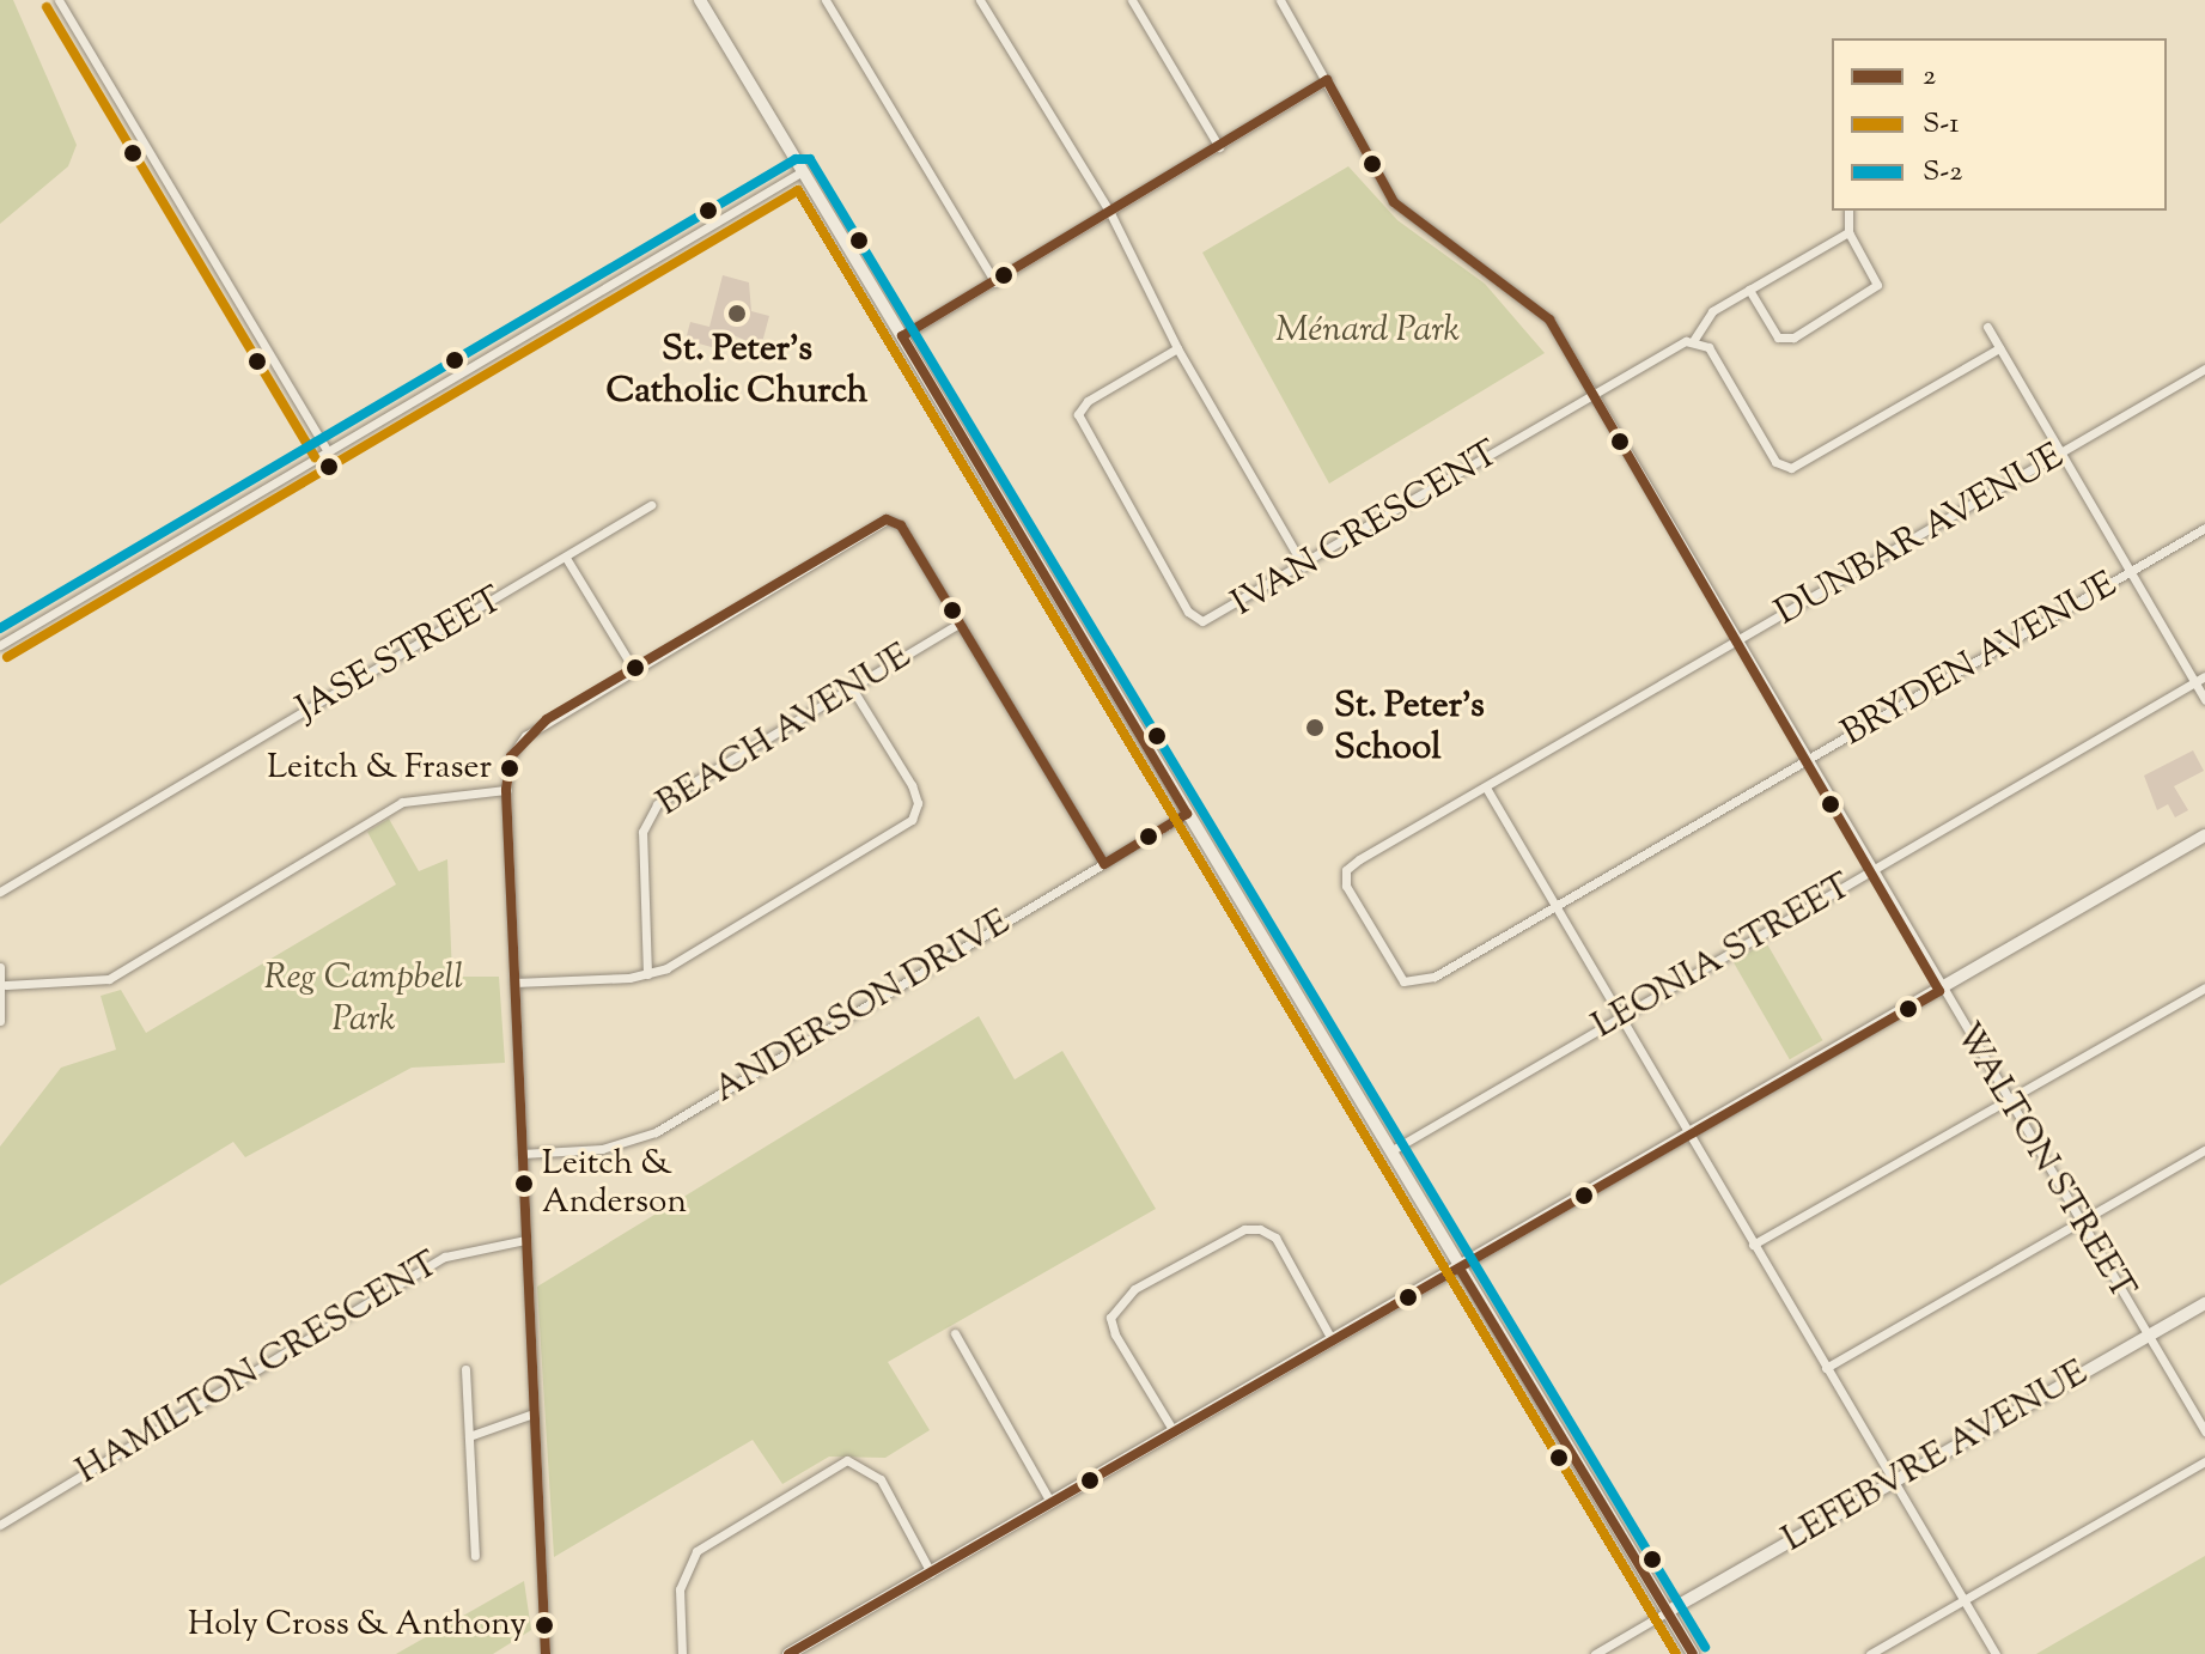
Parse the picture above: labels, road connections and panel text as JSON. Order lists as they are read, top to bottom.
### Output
{
  "streets": {
    "street": [
      "IVAN CRESCENT",
      "DUNBAR AVENUE",
      "JASE STREET",
      "BRYDEN AVENUE",
      "BEACH AVENUE",
      "LEONIA STREET",
      "ANDERSON DRIVE",
      "WALTON STREET",
      "HAMILTON CRESCENT",
      "LEFEBVRE AVENUE"
    ]
  },
  "crossings": [
    ["IVAN CRESCENT", "WALTON STREET"],
    ["DUNBAR AVENUE", "BRYDEN AVENUE"],
    ["DUNBAR AVENUE", "WALTON STREET"],
    ["BRYDEN AVENUE", "WALTON STREET"],
    ["LEONIA STREET", "WALTON STREET"],
    ["WALTON STREET", "LEFEBVRE AVENUE"]
  ],
  "parks": ["Ménard Park", "Reg Campbell Park"],
  "places": [
    "St. Peter's Catholic Church",
    "St. Peter's School",
    "Leitch & Fraser",
    "Leitch & Anderson",
    "Holy Cross & Anthony"
  ],
  "lines": ["transit line S-1", "transit line 2", "transit line S-2"],
  "legend": ["2", "S-1", "S-2"]
}
